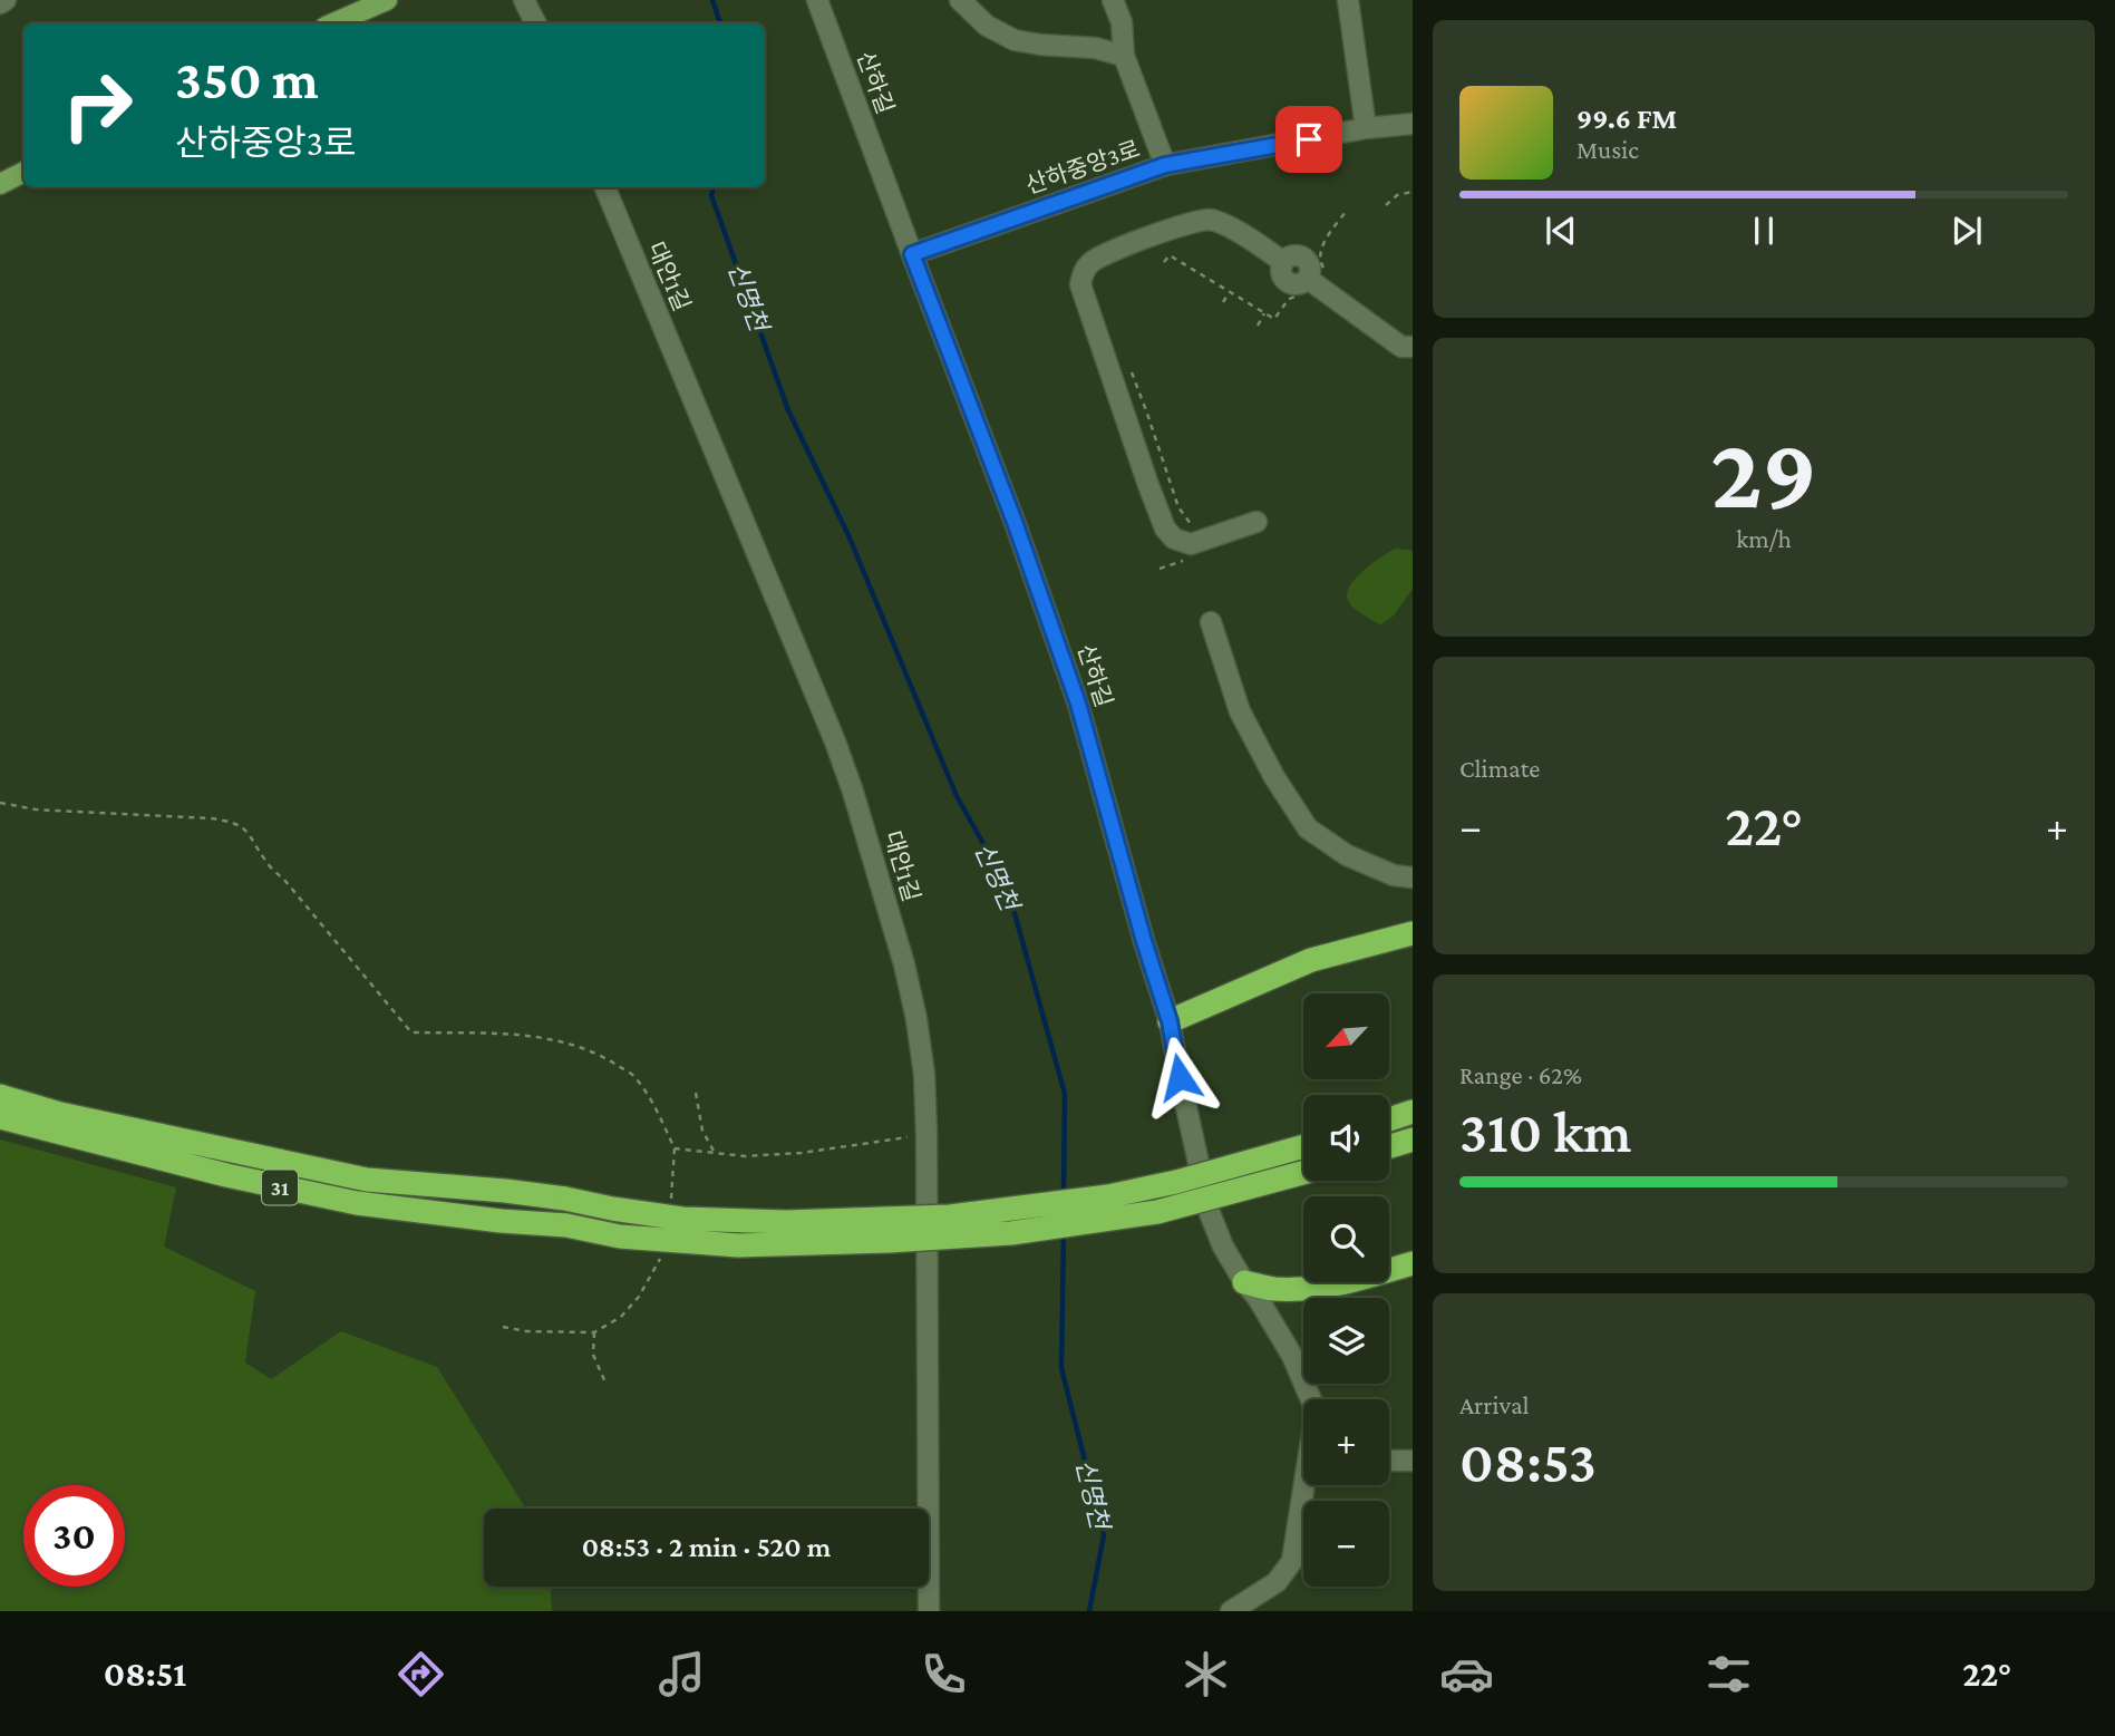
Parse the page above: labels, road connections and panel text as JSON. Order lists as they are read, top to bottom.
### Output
{
  "streets": {
    "highway": ["31"],
    "street": ["산하길", "산하중앙3로", "대안1길"]
  },
  "crossings": [
    ["산하길", "산하중앙3로"]
  ],
  "water": ["신명천"],
  "north": "bottom left",
  "page": {
    "turn": ["350 m", "산하중앙3로"],
    "song": ["99.6 FM", "Music"],
    "tile": [
      ["29", "km/h"],
      "Climate",
      ["Range · 62%", "310 km"],
      ["Arrival", "08:53"]
    ],
    "heat": ["−", "22°", "+"],
    "map_buttons": ["+", "−"],
    "limit": "30",
    "trip": "08:53 · 2 min · 520 m",
    "tabs": ["08:51", "22°"]
  }
}
